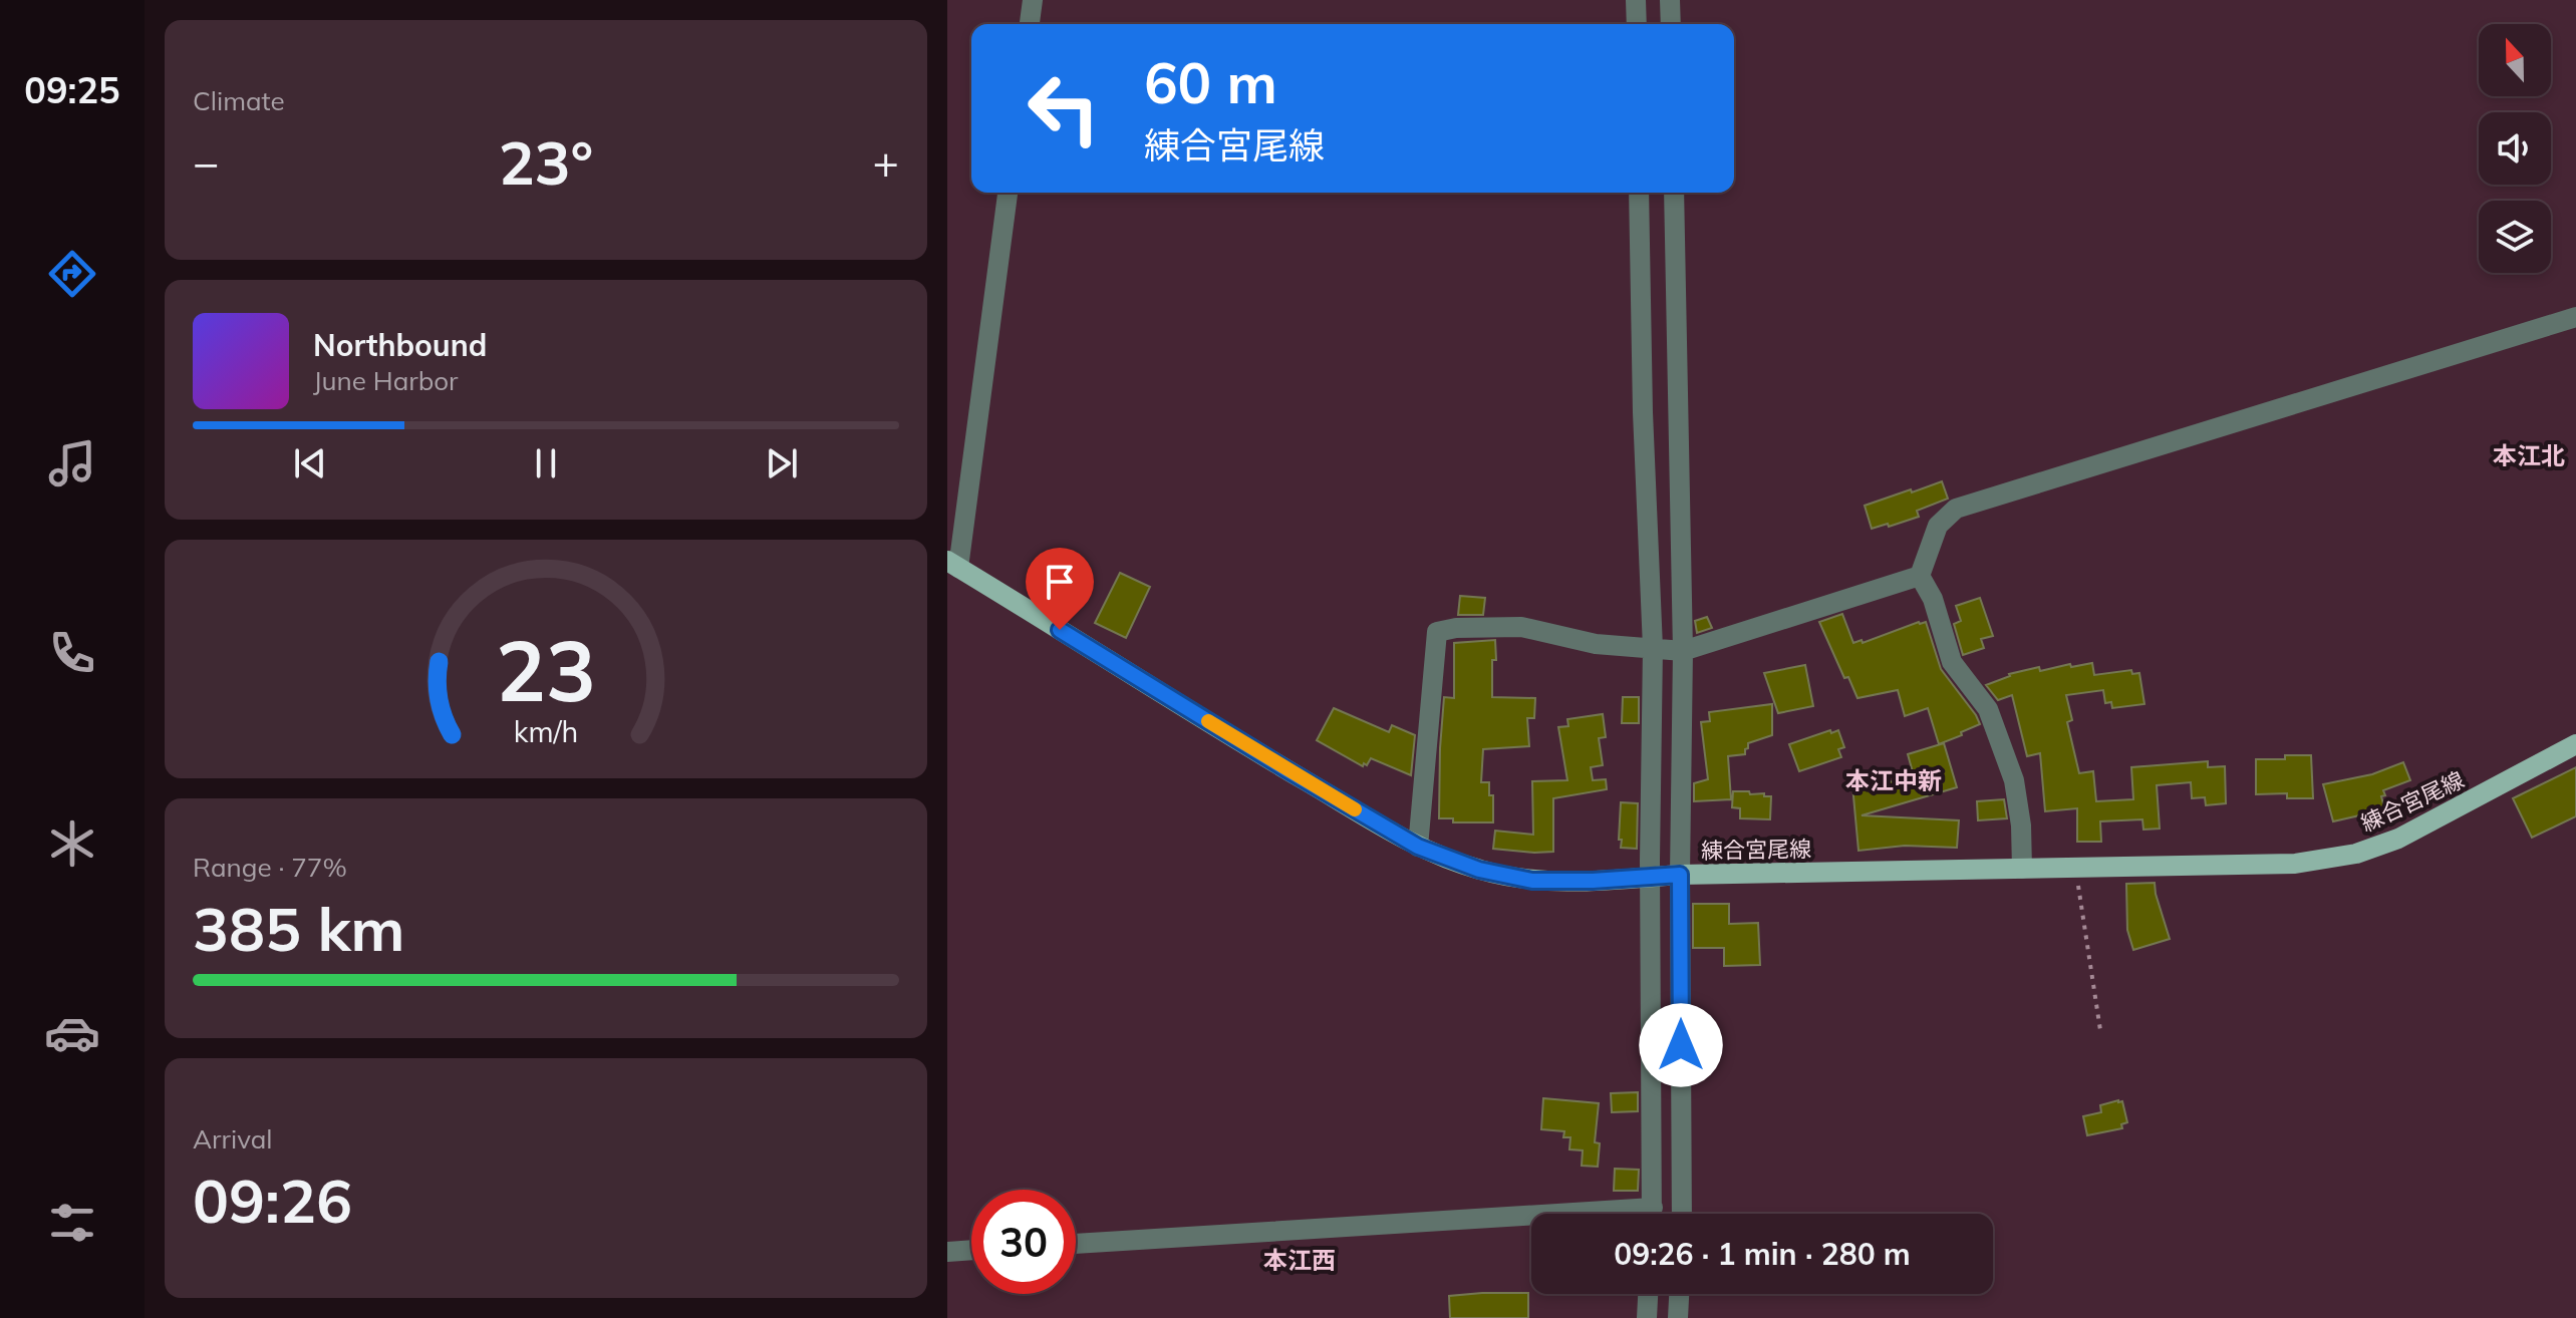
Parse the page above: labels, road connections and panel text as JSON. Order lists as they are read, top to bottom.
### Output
{
  "streets": {
    "main road": ["練合宮尾線"]
  },
  "districts": ["本江北", "本江中新", "本江西"],
  "north": "top",
  "page": {
    "tabs": "09:25",
    "tile": [
      "Climate",
      ["Range · 77%", "385 km"],
      ["Arrival", "09:26"]
    ],
    "turn": ["60 m", "練合宮尾線"],
    "heat": ["−", "23°", "+"],
    "song": ["Northbound", "June Harbor"],
    "limit": "30",
    "trip": "09:26 · 1 min · 280 m",
    "gauge": ["23", "km/h"]
  }
}
